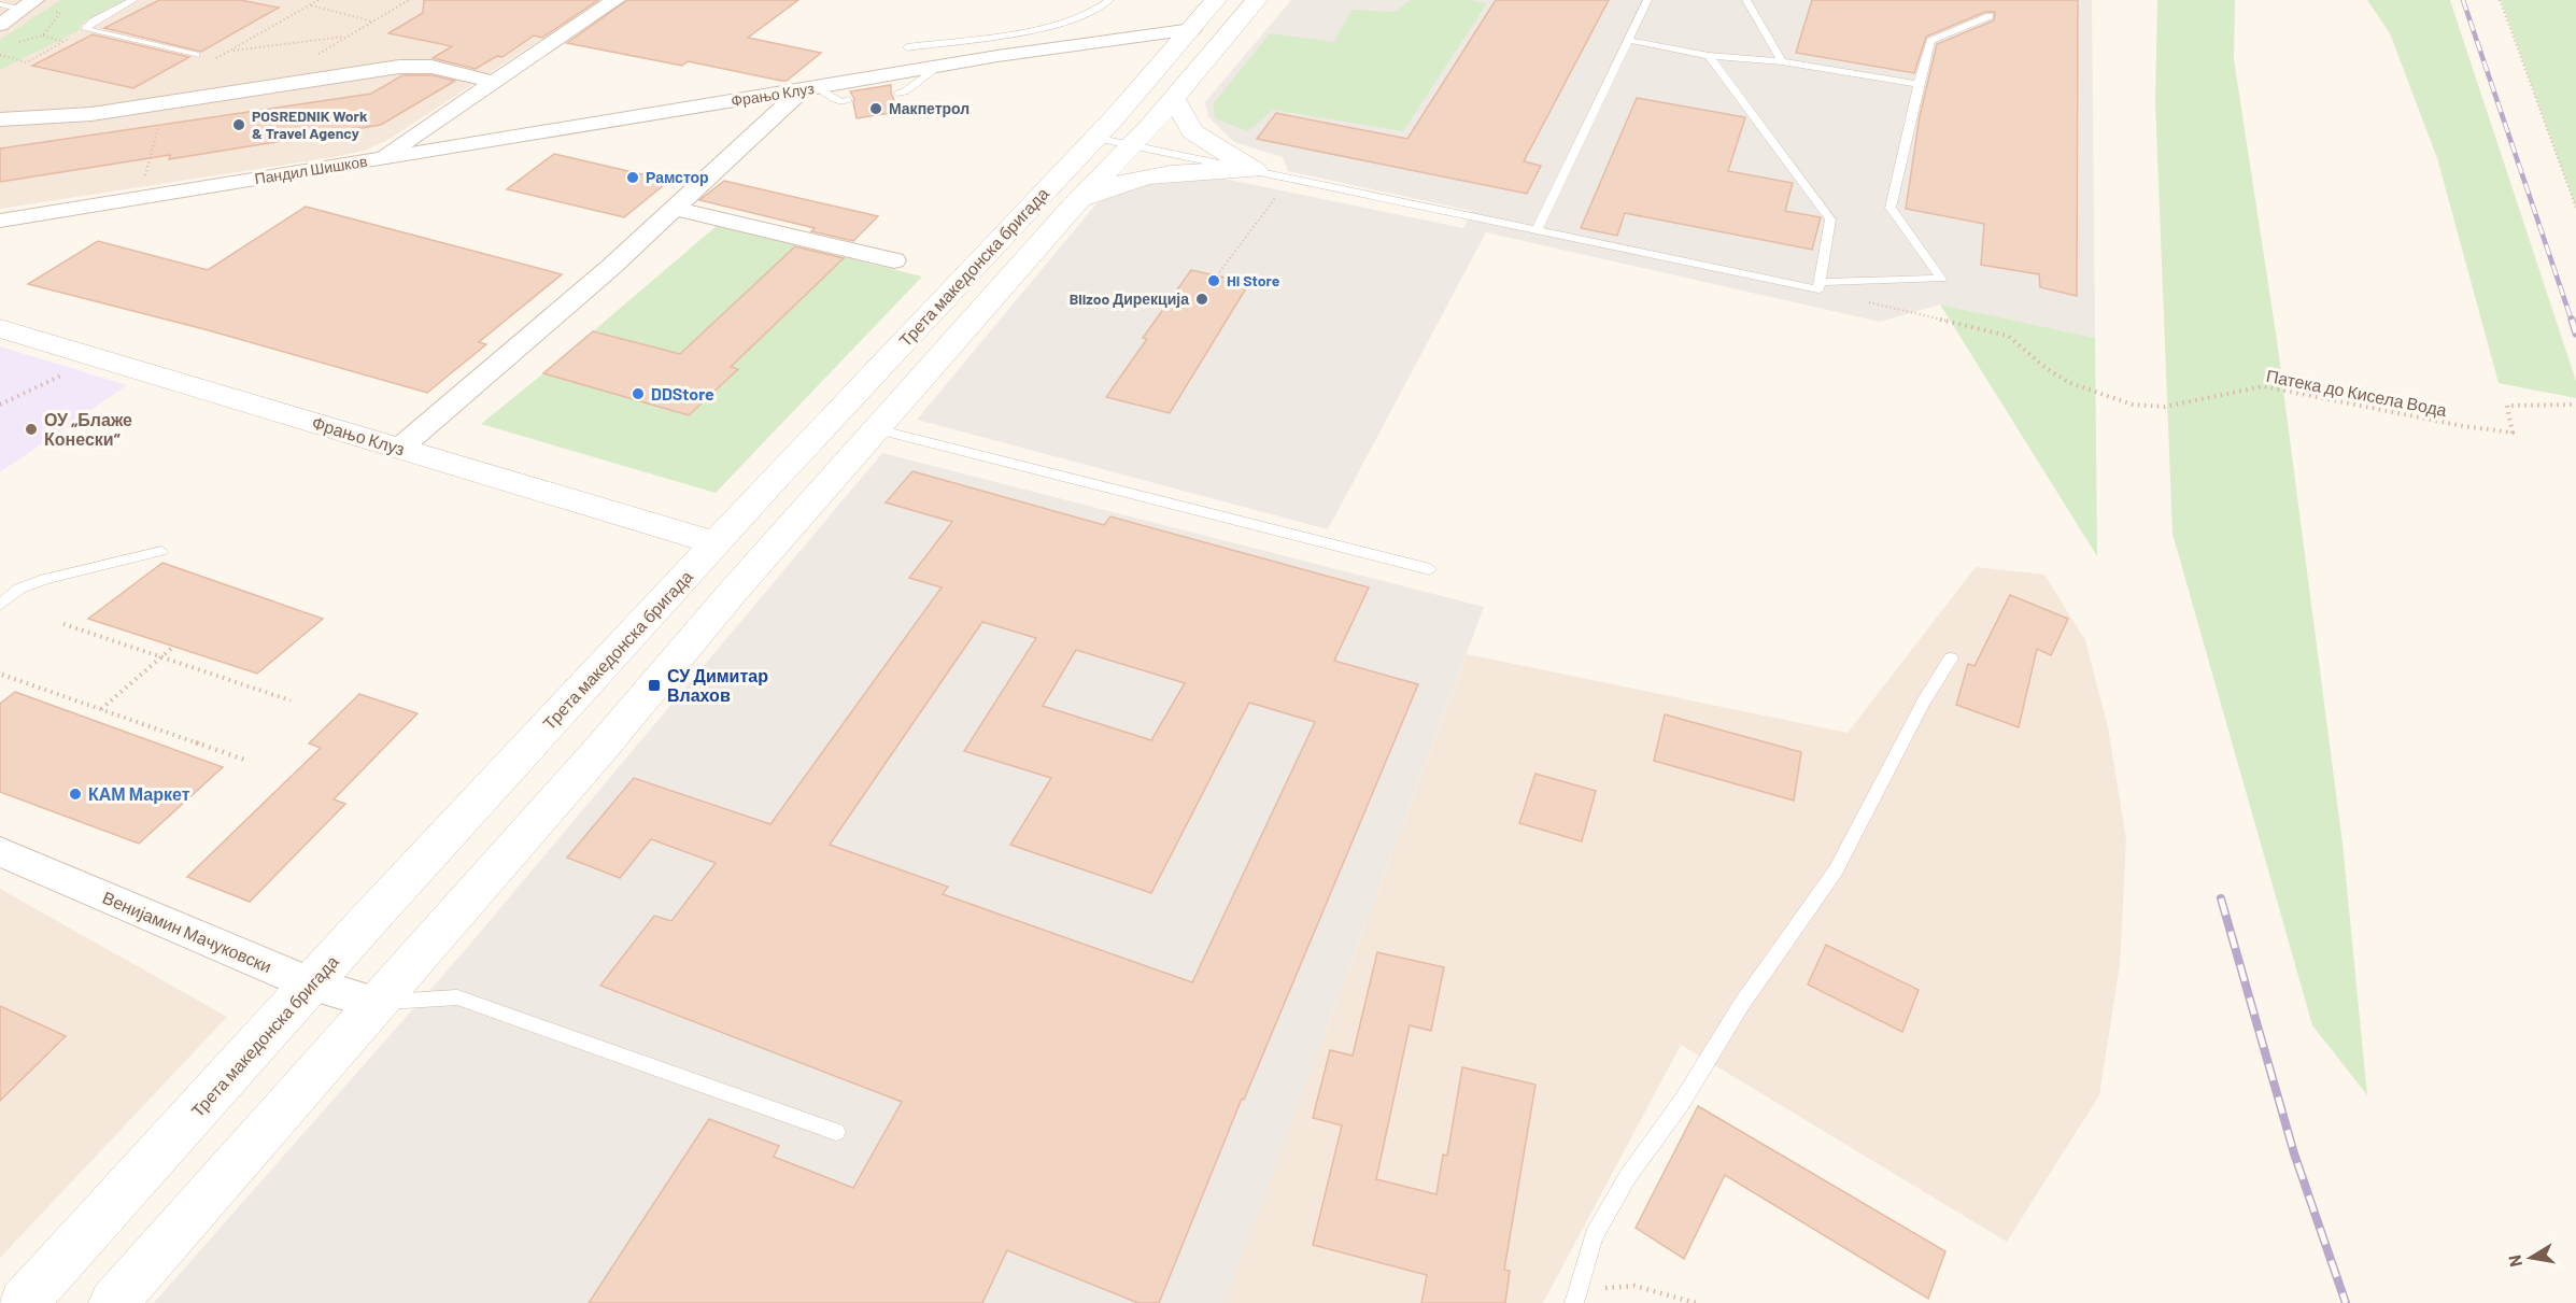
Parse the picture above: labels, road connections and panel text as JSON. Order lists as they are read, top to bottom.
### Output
{
  "streets": {
    "street": [
      "Фрањо Клуз",
      "Пандил Шишков",
      "Трета македонска бригада",
      "Венијамин Мачуковски"
    ],
    "path": ["Патека до Кисела Вода"]
  },
  "crossings": [
    ["Фрањо Клуз", "Пандил Шишков"],
    ["Фрањо Клуз", "Трета македонска бригада"],
    ["Трета македонска бригада", "Венијамин Мачуковски"]
  ],
  "places": {
    "other": [
      "Макпетрол",
      "POSREDNIK Work & Travel Agency",
      "Рамстор",
      "Hi Store",
      "Blizoo Дирекција",
      "DDStore",
      "ОУ „Блаже Конески“",
      "КАМ Маркет"
    ],
    "transit": ["СУ Димитар Влахов"]
  },
  "north": "left"
}
